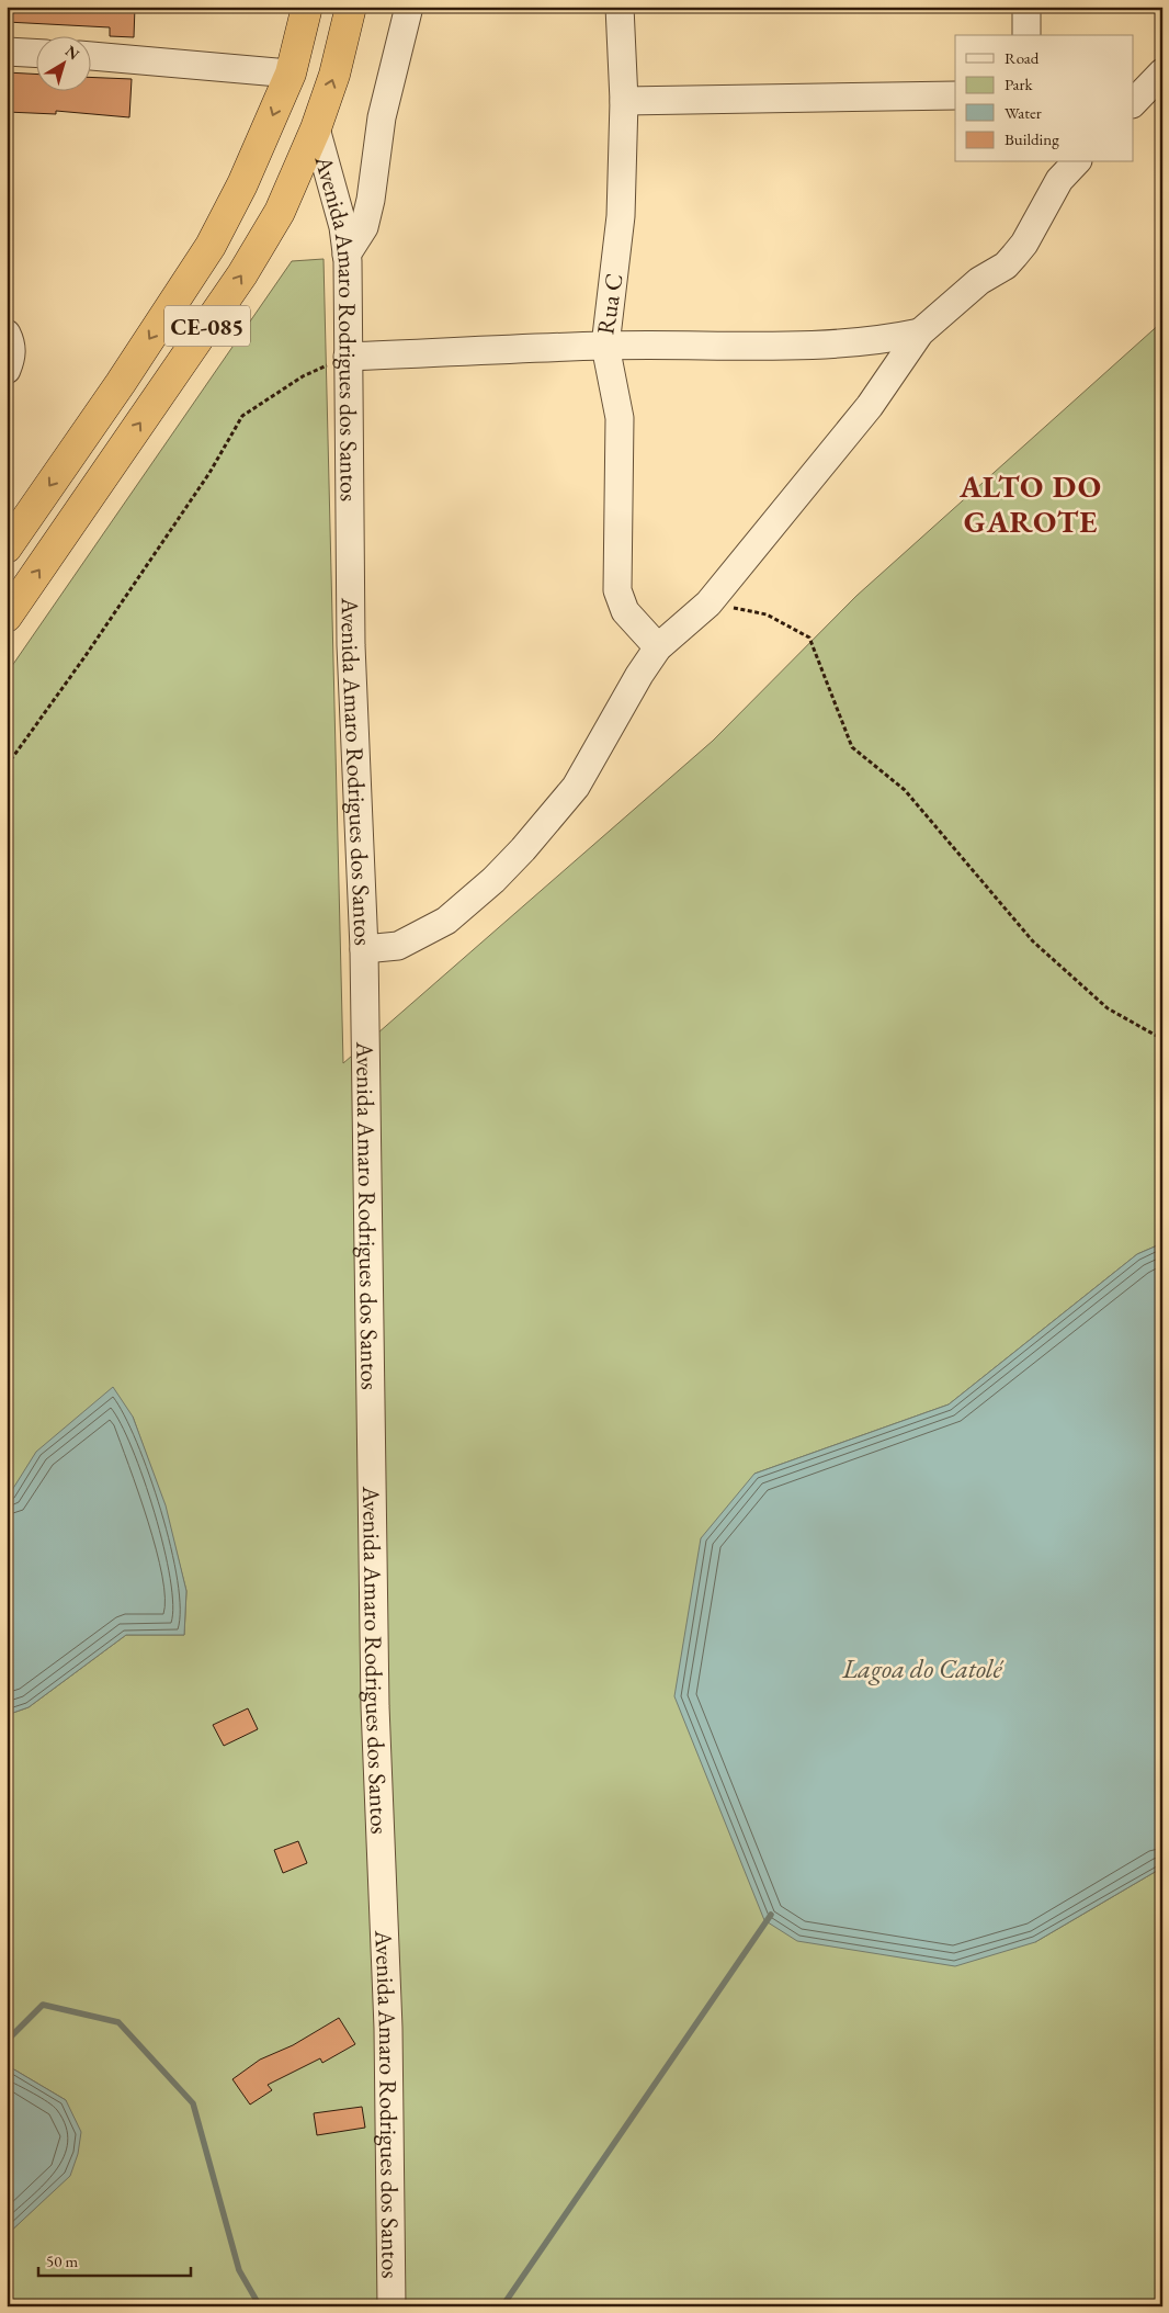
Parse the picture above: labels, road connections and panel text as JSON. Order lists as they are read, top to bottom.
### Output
{
  "streets": {
    "highway": ["CE-085"],
    "street": ["Rua C", "Avenida Amaro Rodrigues dos Santos"]
  },
  "crossings": [
    ["Rua C", "Avenida Amaro Rodrigues dos Santos"],
    ["CE-085", "Avenida Amaro Rodrigues dos Santos"]
  ],
  "districts": ["ALTO DO GAROTE"],
  "water": ["Lagoa do Catolé"],
  "legend": [
    "Road",
    "Park",
    "Water",
    "Building"
  ],
  "scale_bar": "50 m",
  "north": "top right"
}
